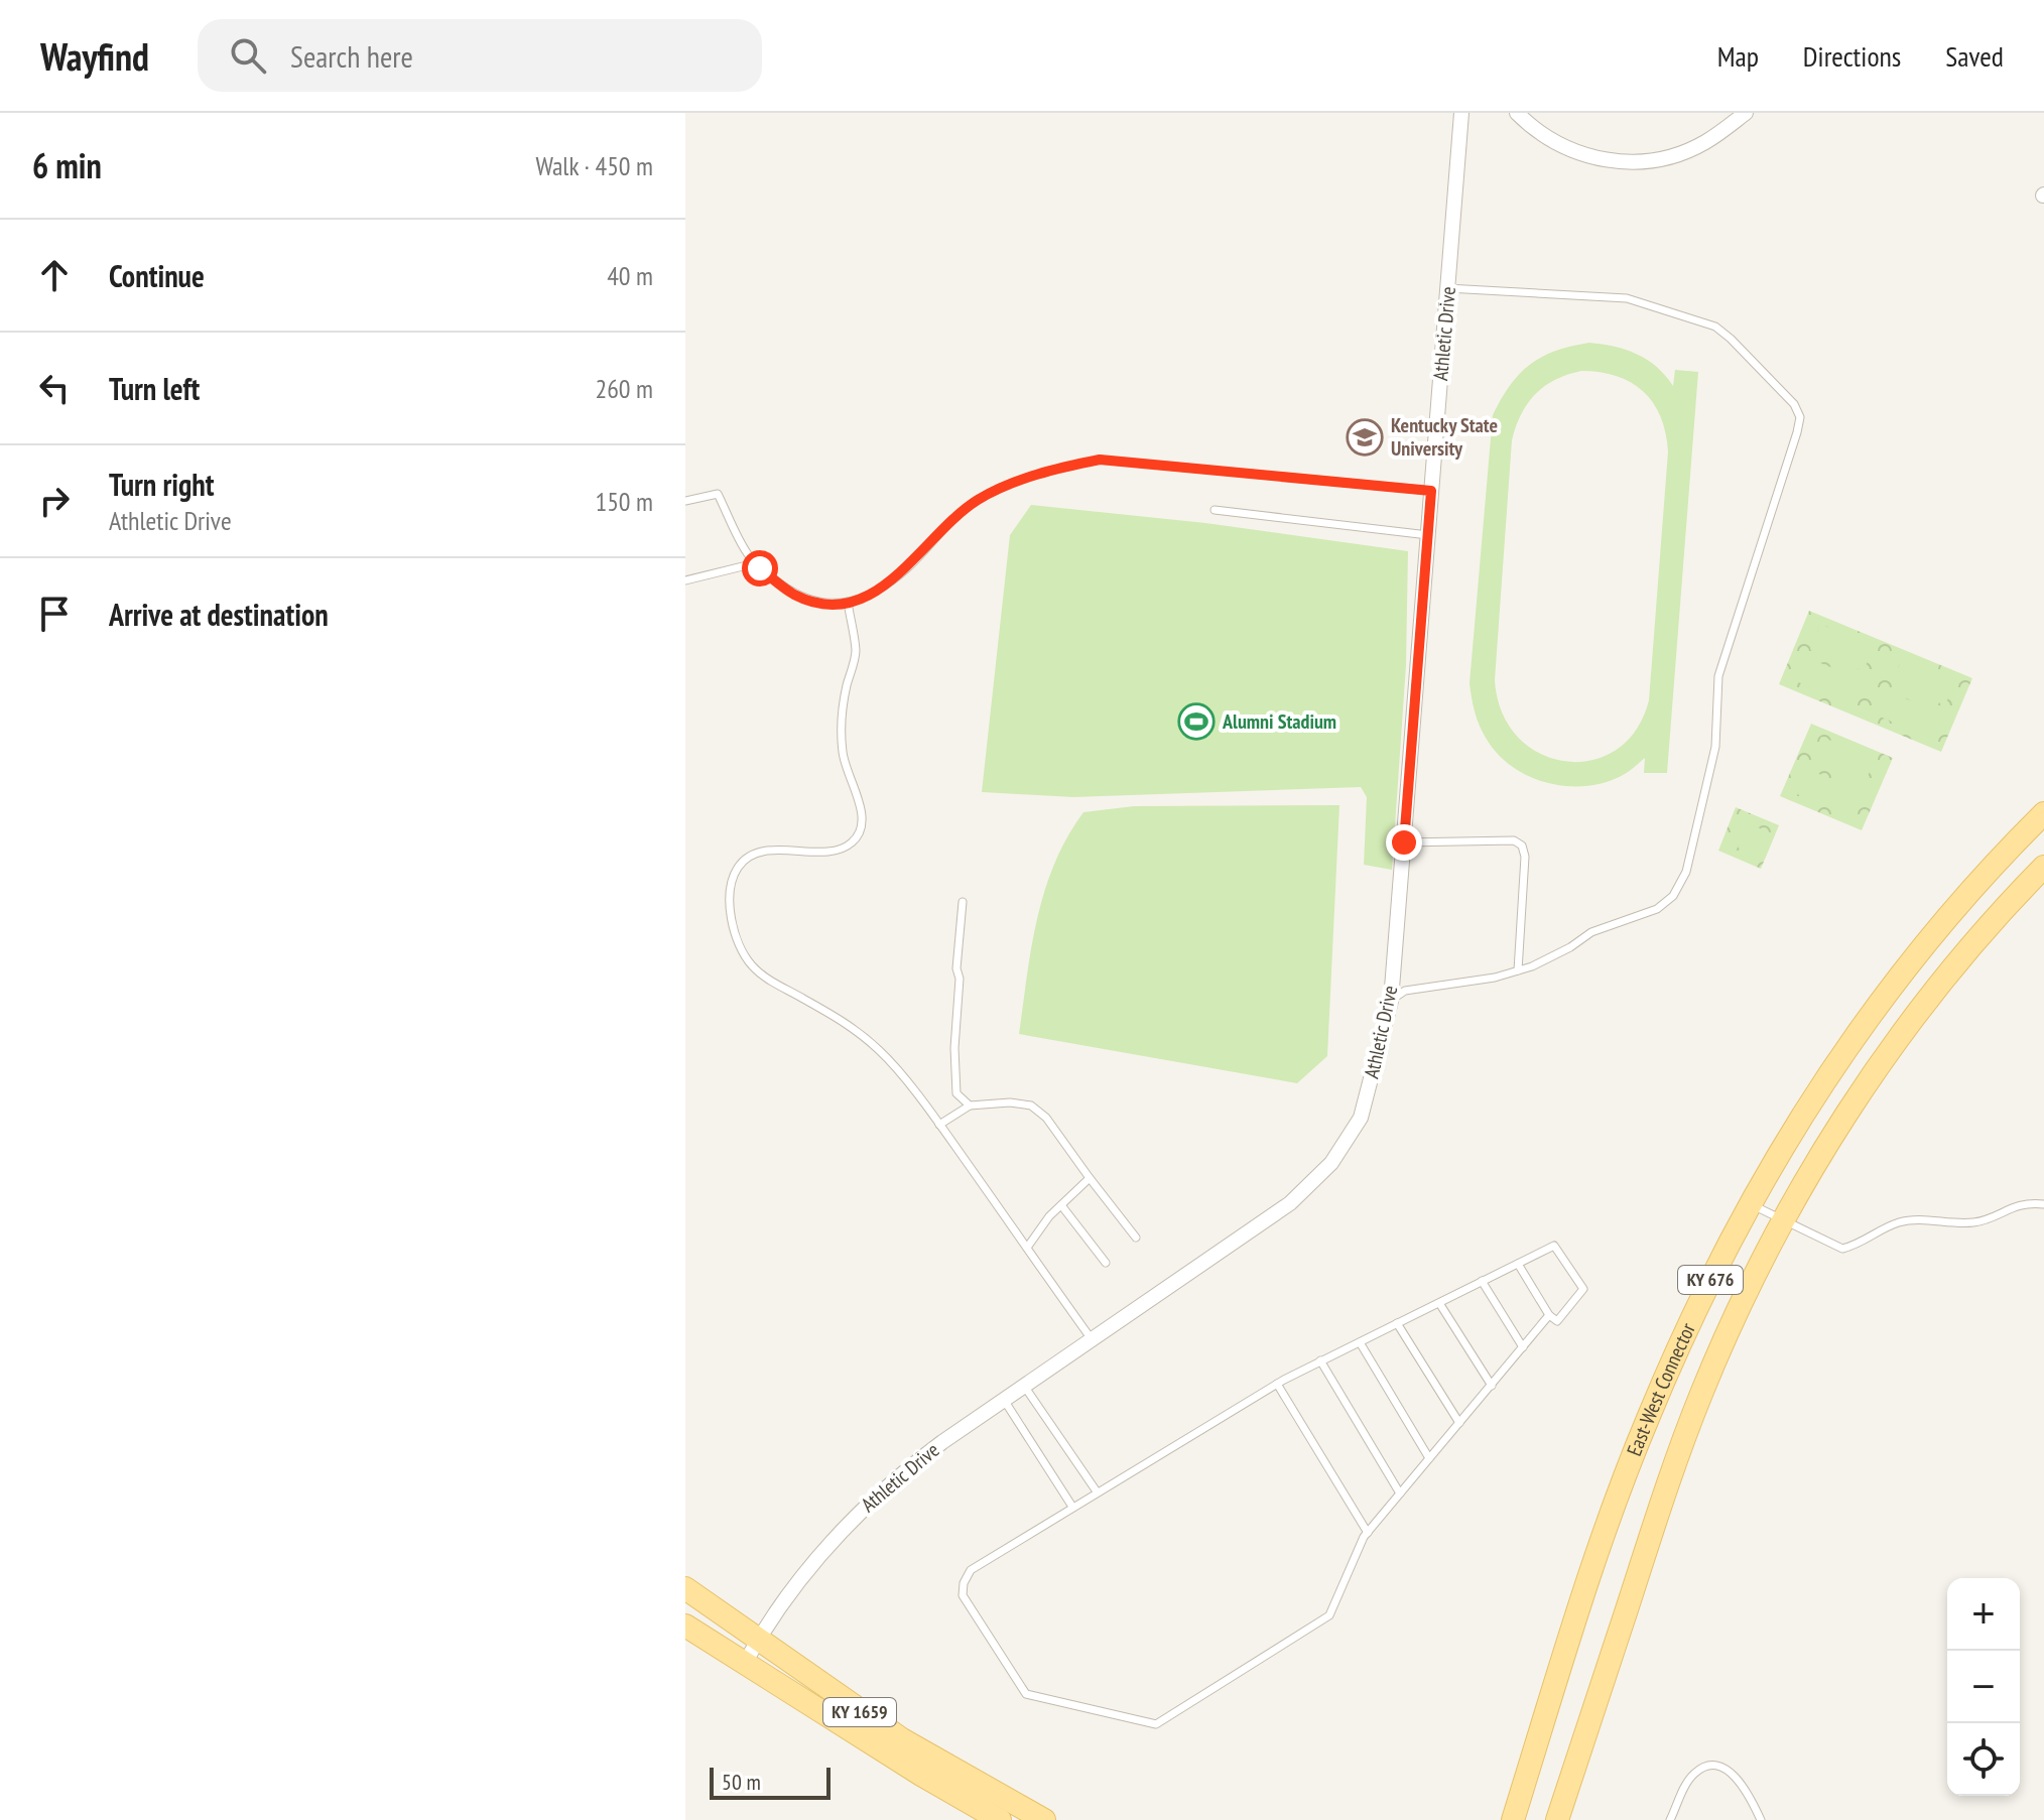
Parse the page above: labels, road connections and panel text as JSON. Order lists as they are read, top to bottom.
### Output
{
  "streets": {
    "main road": ["KY 676", "East-West Connector", "KY 1659"],
    "street": ["Athletic Drive"]
  },
  "crossings": [
    ["Athletic Drive", "KY 1659"]
  ],
  "places": {
    "school or university": ["Kentucky State University"],
    "sports": ["Alumni Stadium"]
  },
  "scale_bar": "50 m",
  "page": {
    "header": "Wayfind",
    "search": "Search here",
    "nav": ["Map", "Directions", "Saved"],
    "heading": ["6 min", "Walk · 450 m"],
    "list": [
      ["Continue", "40 m"],
      ["Turn left", "260 m"],
      ["Turn right", "Athletic Drive", "150 m"],
      "Arrive at destination"
    ],
    "map_buttons": ["+", "−"],
    "scale": "50 m"
  }
}
